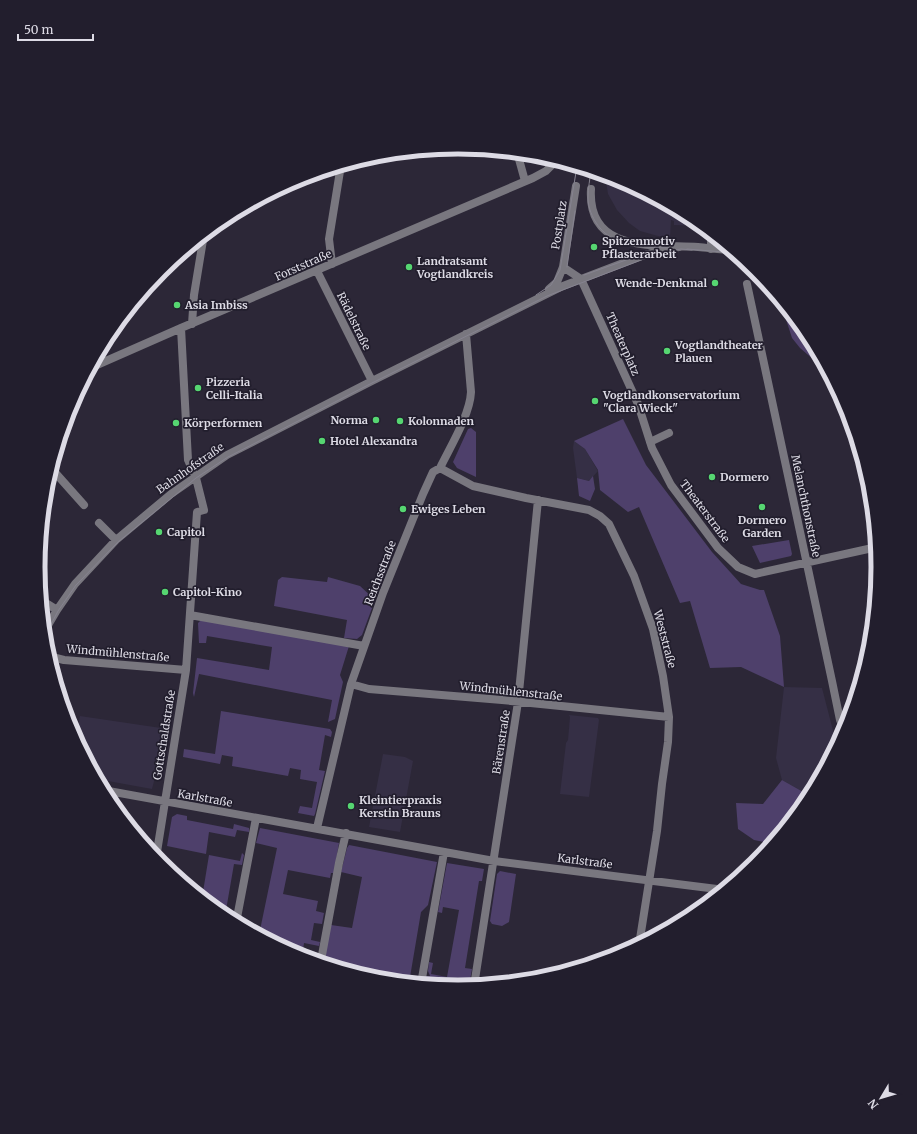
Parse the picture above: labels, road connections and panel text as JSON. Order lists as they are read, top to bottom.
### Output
{
  "streets": {
    "street": [
      "Postplatz",
      "Forststraße",
      "Rädelstraße",
      "Theaterplatz",
      "Bahnhofstraße",
      "Melanchthonstraße",
      "Theaterstraße",
      "Reichsstraße",
      "Weststraße",
      "Windmühlenstraße",
      "Gottschaldstraße",
      "Bärenstraße",
      "Karlstraße"
    ]
  },
  "crossings": [
    ["Postplatz", "Theaterplatz"],
    ["Postplatz", "Bahnhofstraße"],
    ["Forststraße", "Rädelstraße"],
    ["Rädelstraße", "Bahnhofstraße"],
    ["Theaterplatz", "Theaterstraße"],
    ["Bahnhofstraße", "Reichsstraße"],
    ["Bahnhofstraße", "Gottschaldstraße"],
    ["Melanchthonstraße", "Theaterstraße"],
    ["Reichsstraße", "Weststraße"],
    ["Reichsstraße", "Windmühlenstraße"],
    ["Reichsstraße", "Karlstraße"],
    ["Weststraße", "Windmühlenstraße"],
    ["Weststraße", "Bärenstraße"],
    ["Weststraße", "Karlstraße"],
    ["Windmühlenstraße", "Gottschaldstraße"],
    ["Windmühlenstraße", "Bärenstraße"],
    ["Gottschaldstraße", "Karlstraße"],
    ["Bärenstraße", "Karlstraße"]
  ],
  "places": [
    "Spitzenmotiv Pflasterarbeit",
    "Landratsamt Vogtlandkreis",
    "Wende-Denkmal",
    "Asia Imbiss",
    "Vogtlandtheater Plauen",
    "Pizzeria Celli-Italia",
    "Vogtlandkonservatorium \"Clara Wieck\"",
    "Norma",
    "Kolonnaden",
    "Körperformen",
    "Hotel Alexandra",
    "Dormero",
    "Dormero Garden",
    "Ewiges Leben",
    "Capitol",
    "Capitol-Kino",
    "Kleintierpraxis Kerstin Brauns"
  ],
  "scale_bar": "50 m",
  "north": "bottom left"
}
